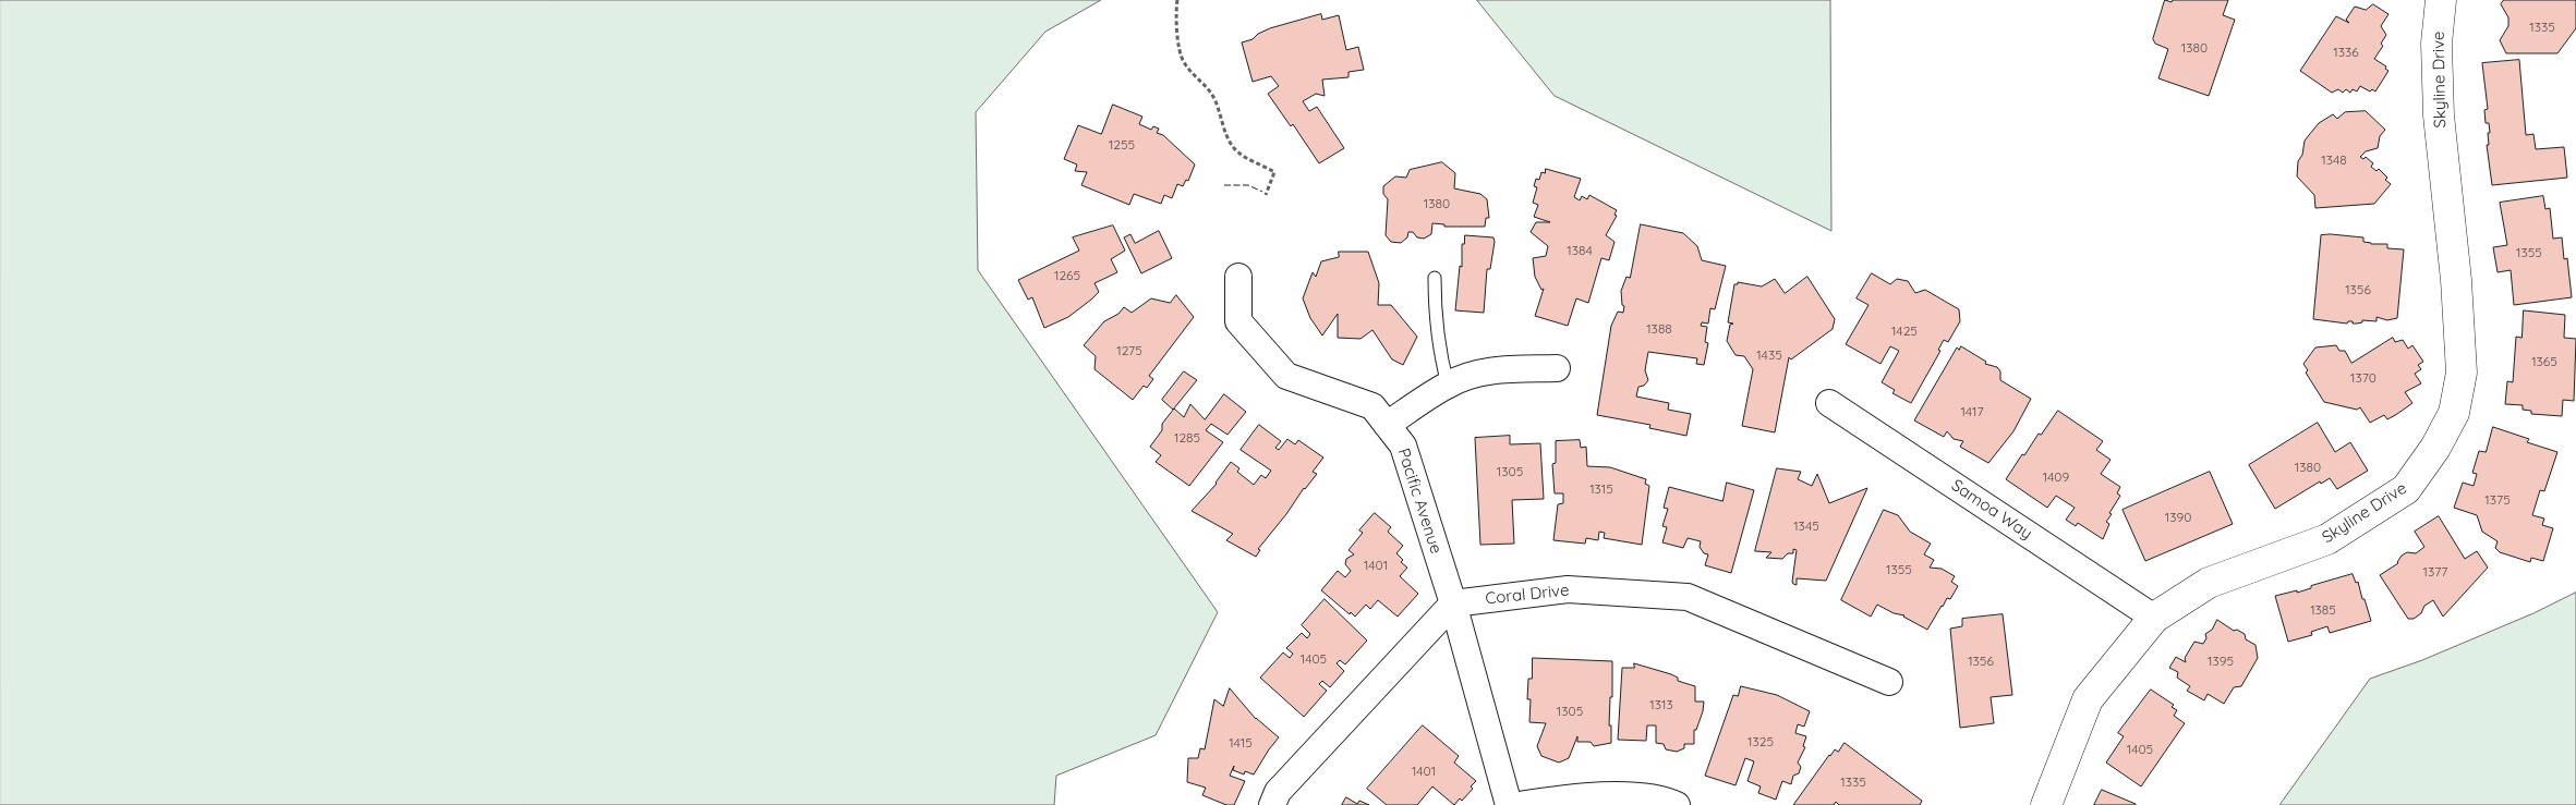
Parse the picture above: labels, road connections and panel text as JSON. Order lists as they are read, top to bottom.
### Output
{
  "streets": {
    "street": [
      "Skyline Drive",
      "Pacific Avenue",
      "Samoa Way",
      "Coral Drive"
    ]
  },
  "crossings": [
    ["Skyline Drive", "Samoa Way"],
    ["Pacific Avenue", "Coral Drive"]
  ],
  "house_numbers": [
    "1335",
    "1380",
    "1336",
    "1255",
    "1348",
    "1380",
    "1384",
    "1355",
    "1265",
    "1356",
    "1388",
    "1425",
    "1275",
    "1435",
    "1365",
    "1370",
    "1417",
    "1285",
    "1380",
    "1305",
    "1409",
    "1315",
    "1375",
    "1390",
    "1345",
    "1401",
    "1355",
    "1377",
    "1385",
    "1405",
    "1356",
    "1395",
    "1313",
    "1305",
    "1325",
    "1415",
    "1405",
    "1401",
    "1335"
  ]
}
